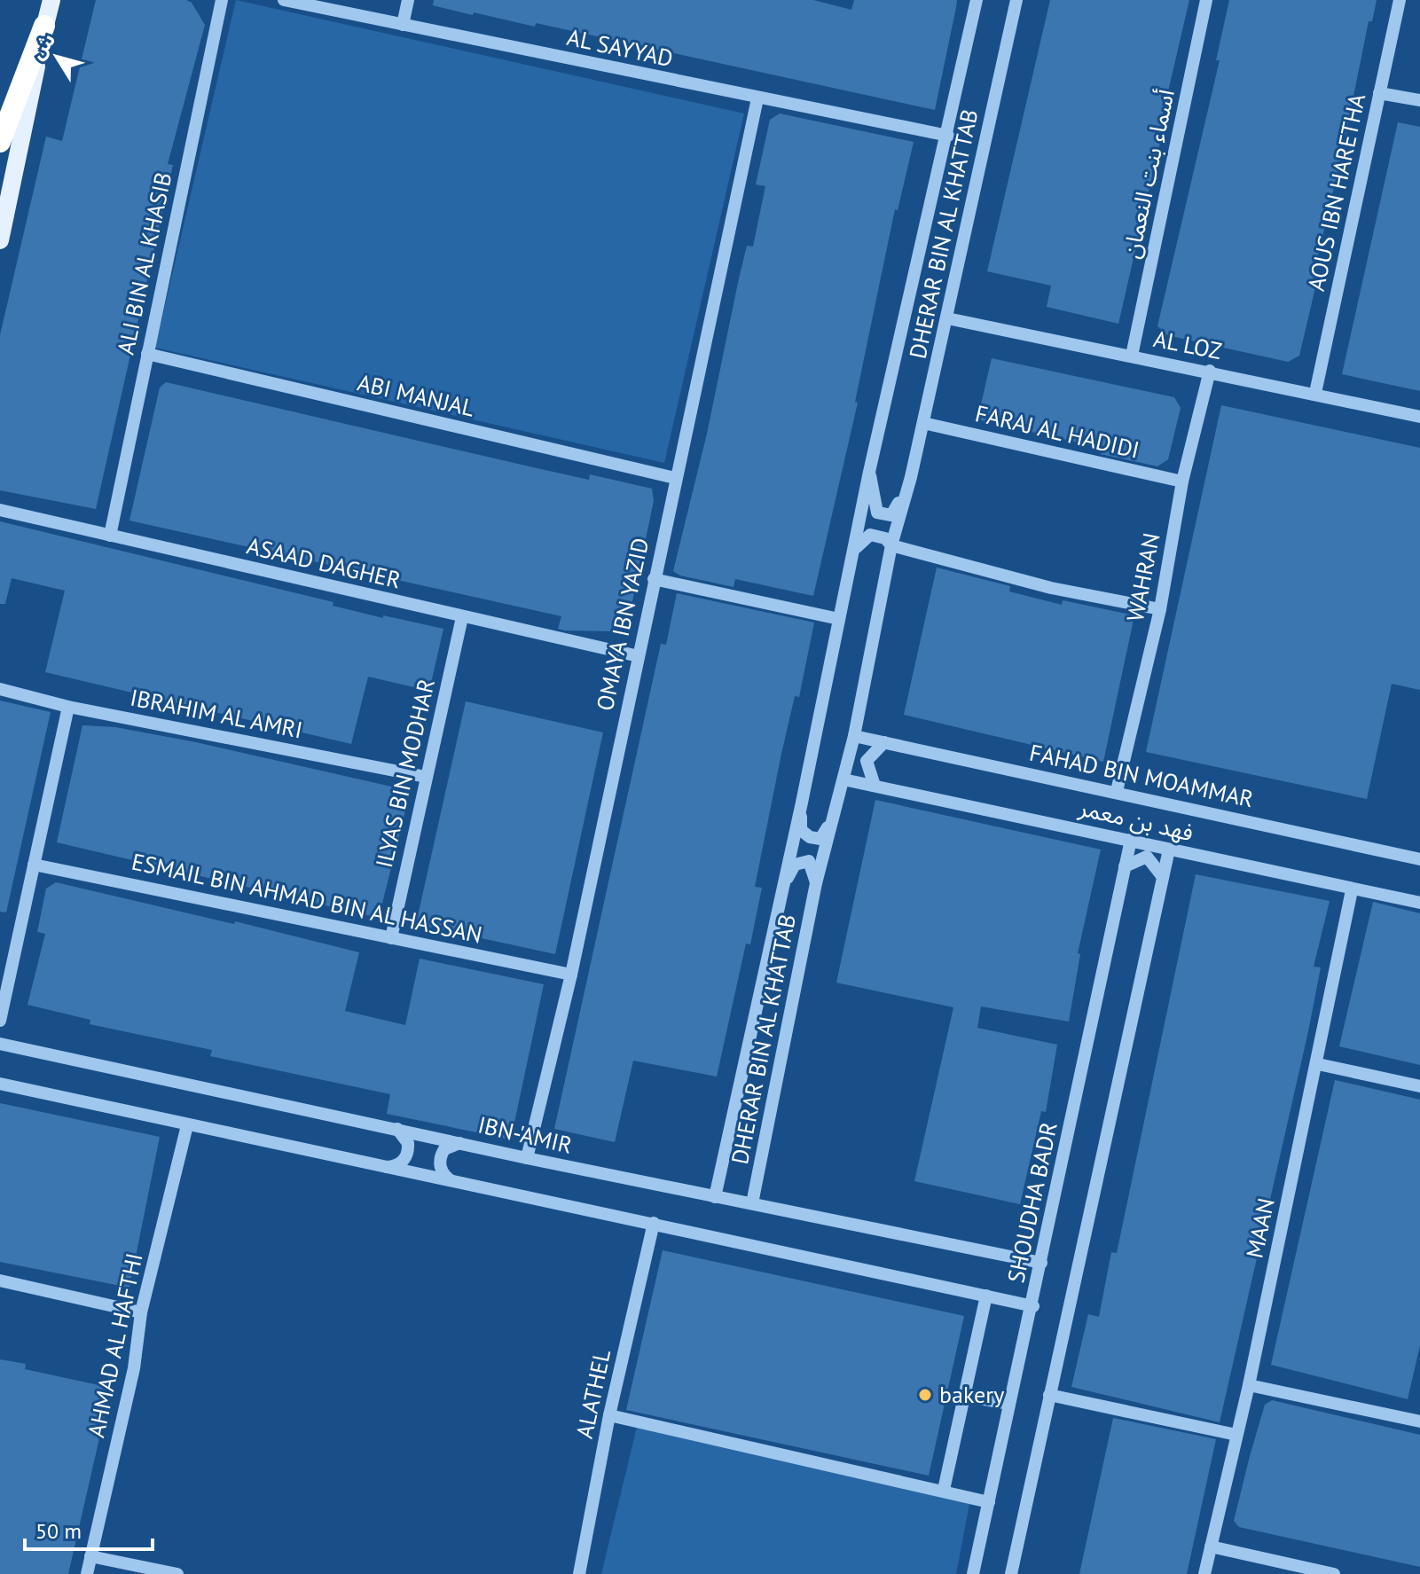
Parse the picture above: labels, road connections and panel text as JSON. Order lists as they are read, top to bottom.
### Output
{
  "streets": {
    "street": [
      "AL SAYYAD",
      "أسماء بنت النعمان",
      "AOUS IBN HARETHA",
      "DHERAR BIN AL KHATTAB",
      "ALI BIN AL KHASIB",
      "AL LOZ",
      "ABI MANJAL",
      "FARAJ AL HADIDI",
      "ASAAD DAGHER",
      "WAHRAN",
      "OMAYA IBN YAZID",
      "IBRAHIM AL AMRI",
      "ILYAS BIN MODHAR",
      "FAHAD BIN MOAMMAR",
      "فهد بن معمر",
      "ESMAIL BIN AHMAD BIN AL HASSAN",
      "IBN-'AMIR",
      "SHOUDHA BADR",
      "MAAN",
      "AHMAD AL HAFTHI",
      "ALATHEL"
    ]
  },
  "crossings": [
    ["AL SAYYAD", "DHERAR BIN AL KHATTAB"],
    ["AL SAYYAD", "OMAYA IBN YAZID"],
    ["أسماء بنت النعمان", "AL LOZ"],
    ["AOUS IBN HARETHA", "AL LOZ"],
    ["DHERAR BIN AL KHATTAB", "AL LOZ"],
    ["DHERAR BIN AL KHATTAB", "FARAJ AL HADIDI"],
    ["DHERAR BIN AL KHATTAB", "FAHAD BIN MOAMMAR"],
    ["DHERAR BIN AL KHATTAB", "فهد بن معمر"],
    ["DHERAR BIN AL KHATTAB", "IBN-'AMIR"],
    ["ALI BIN AL KHASIB", "ABI MANJAL"],
    ["ALI BIN AL KHASIB", "ASAAD DAGHER"],
    ["AL LOZ", "WAHRAN"],
    ["ABI MANJAL", "OMAYA IBN YAZID"],
    ["FARAJ AL HADIDI", "WAHRAN"],
    ["ASAAD DAGHER", "OMAYA IBN YAZID"],
    ["ASAAD DAGHER", "ILYAS BIN MODHAR"],
    ["WAHRAN", "FAHAD BIN MOAMMAR"],
    ["OMAYA IBN YAZID", "ESMAIL BIN AHMAD BIN AL HASSAN"],
    ["OMAYA IBN YAZID", "IBN-'AMIR"],
    ["IBRAHIM AL AMRI", "ILYAS BIN MODHAR"],
    ["ILYAS BIN MODHAR", "ESMAIL BIN AHMAD BIN AL HASSAN"],
    ["فهد بن معمر", "SHOUDHA BADR"],
    ["فهد بن معمر", "MAAN"],
    ["IBN-'AMIR", "SHOUDHA BADR"]
  ],
  "places": ["bakery"],
  "scale_bar": "50 m",
  "north": "top left"
}
